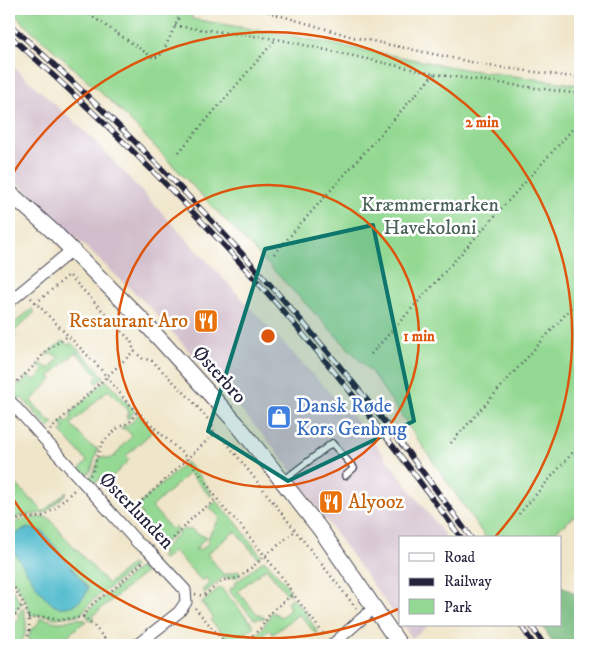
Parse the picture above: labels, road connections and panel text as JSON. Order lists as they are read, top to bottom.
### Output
{
  "streets": {
    "street": ["Østerbro", "Østerlunden"]
  },
  "parks": ["Kræmmermarken Havekoloni"],
  "places": {
    "restaurant": ["Restaurant Aro", "Alyooz"],
    "shop": ["Dansk Røde Kors Genbrug"]
  },
  "legend": ["Road", "Railway", "Park"],
  "rings": ["2 min", "1 min"]
}
